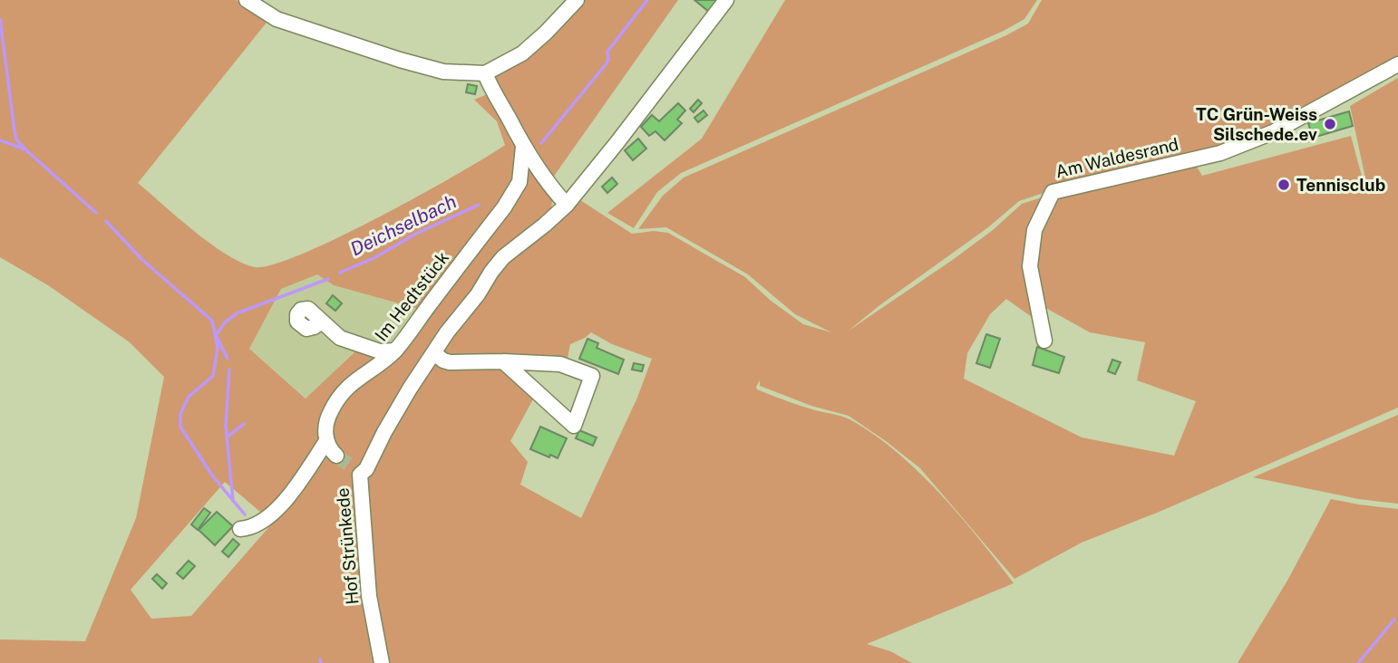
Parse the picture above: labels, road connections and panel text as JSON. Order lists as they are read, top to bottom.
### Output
{
  "streets": {
    "street": ["Am Waldesrand", "Im Hedtstück", "Hof Strünkede"]
  },
  "water": ["Deichselbach"],
  "places": ["TC Grün-Weiss Silschede.ev", "Tennisclub"]
}
